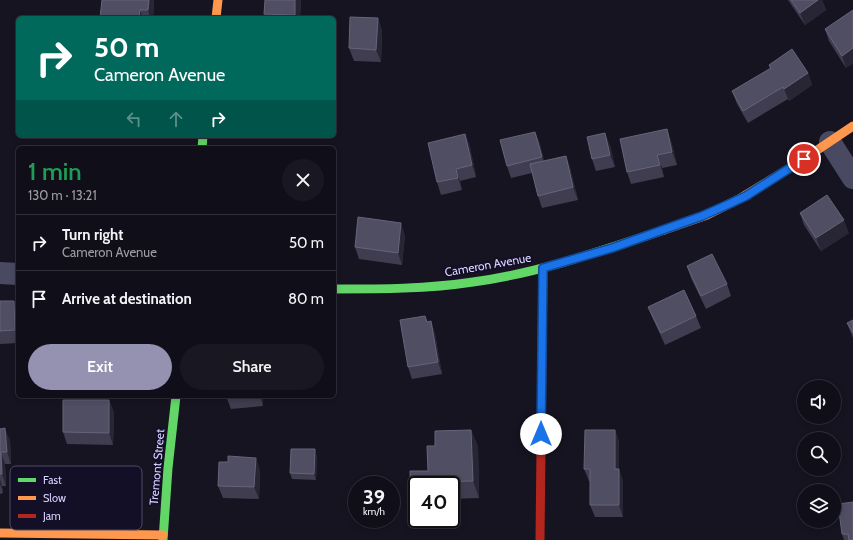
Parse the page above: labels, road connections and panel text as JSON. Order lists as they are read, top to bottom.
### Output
{
  "streets": {
    "street": ["Cameron Avenue", "Tremont Street"]
  },
  "legend": ["Fast", "Slow", "Jam"],
  "page": {
    "turn": ["50 m", "Cameron Avenue"],
    "heading": ["1 min", "130 m · 13:21"],
    "list": [
      {
        "name": "Turn right",
        "note": "Cameron Avenue",
        "value": "50 m"
      },
      {
        "name": "Arrive at destination",
        "value": "80 m"
      }
    ],
    "buttons": ["Exit", "Share"],
    "speed": "39 km/h",
    "limit": "40"
  }
}
